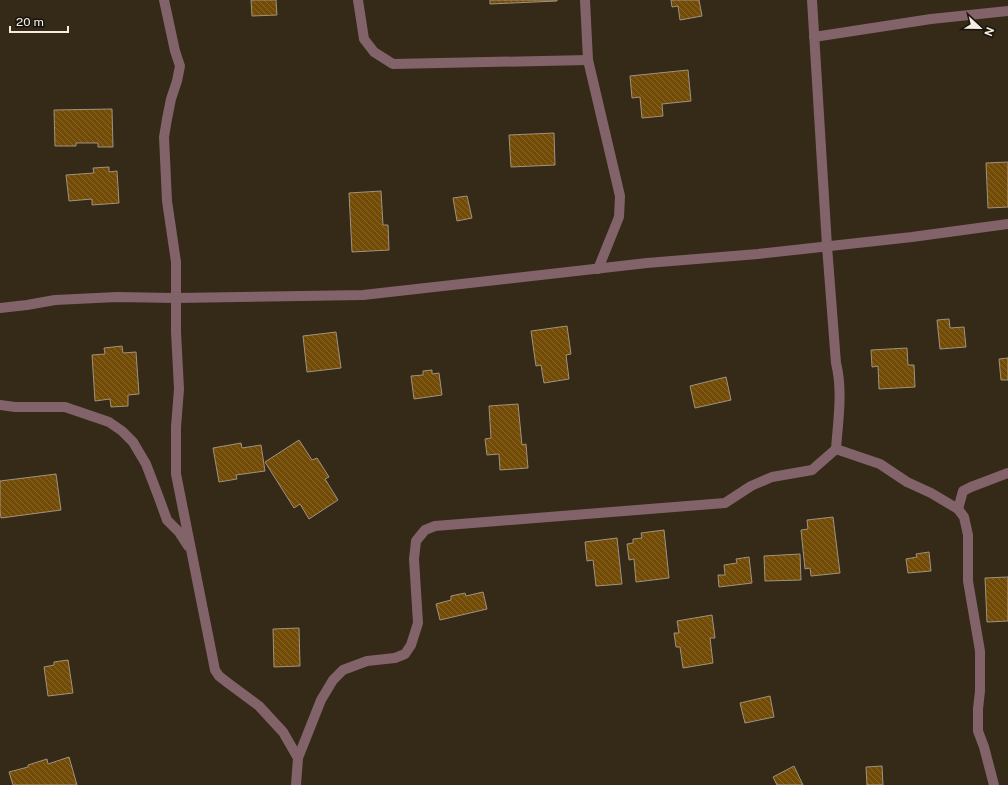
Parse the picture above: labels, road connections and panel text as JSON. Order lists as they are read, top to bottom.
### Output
{
  "scale_bar": "20 m",
  "north": "right"
}
